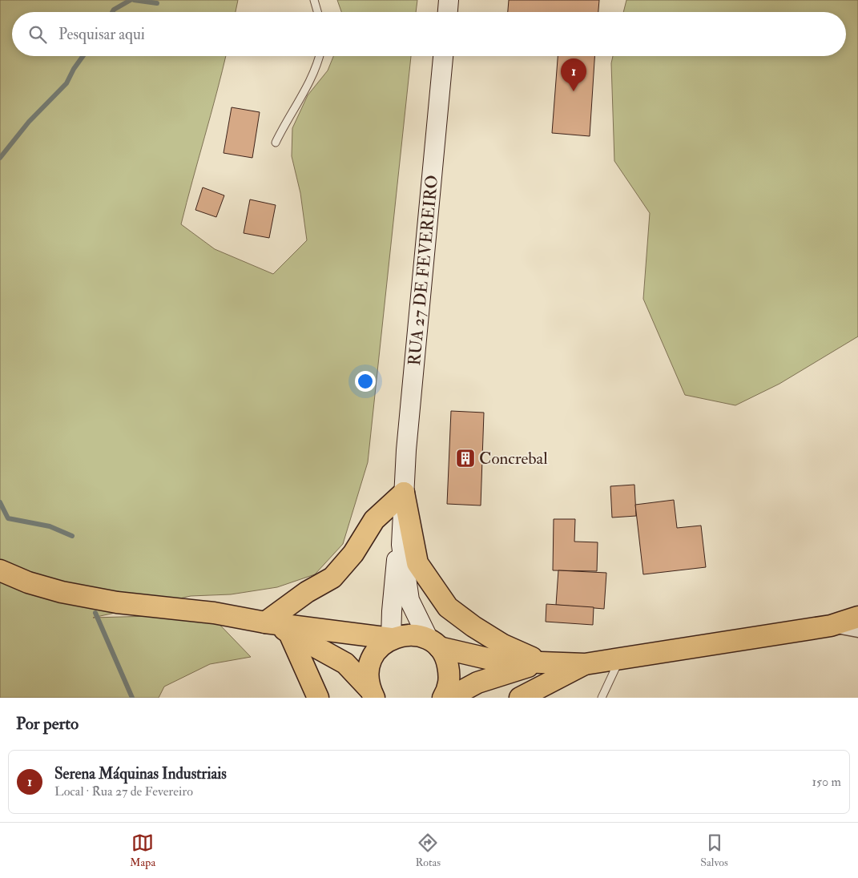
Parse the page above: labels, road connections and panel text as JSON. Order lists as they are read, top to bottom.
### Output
{
  "streets": {
    "main road": ["RUA 27 DE FEVEREIRO"]
  },
  "places": {
    "building": ["Concrebal"]
  },
  "page": {
    "search": "Pesquisar aqui",
    "pins": "1",
    "heading": "Por perto",
    "list": [
      {
        "mark": "1",
        "name": "Serena Máquinas Industriais",
        "note": "Local · Rua 27 de Fevereiro",
        "value": "150 m"
      }
    ],
    "nav": ["Mapa", "Rotas", "Salvos"]
  }
}
